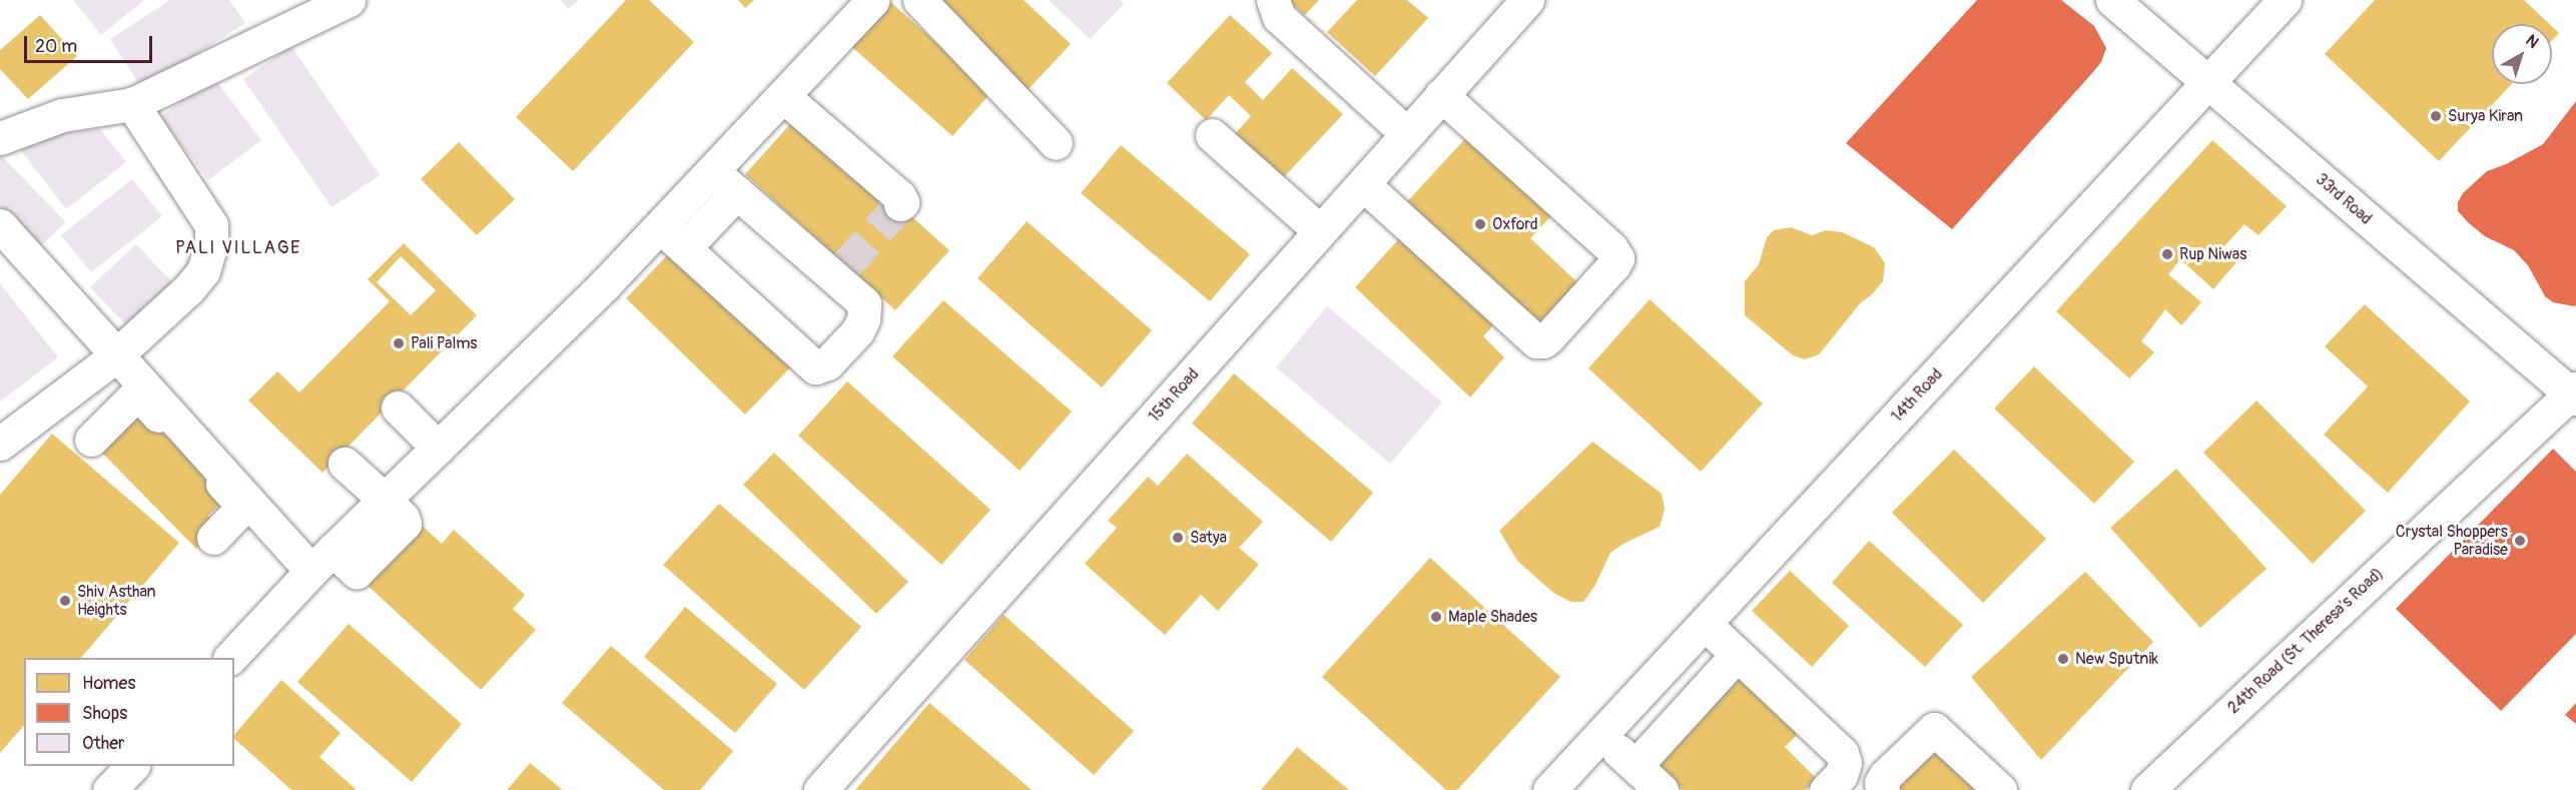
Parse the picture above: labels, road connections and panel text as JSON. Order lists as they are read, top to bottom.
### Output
{
  "streets": {
    "street": [
      "33rd Road",
      "15th Road",
      "14th Road",
      "24th Road (St. Theresa's Road)"
    ]
  },
  "crossings": [
    ["33rd Road", "14th Road"],
    ["33rd Road", "24th Road (St. Theresa's Road)"]
  ],
  "districts": ["PALI VILLAGE"],
  "places": [
    "Surya Kiran",
    "Oxford",
    "Rup Niwas",
    "Pali Palms",
    "Satya",
    "Crystal Shoppers Paradise",
    "Shiv Asthan Heights",
    "Maple Shades",
    "New Sputnik"
  ],
  "legend": ["Homes", "Shops", "Other"],
  "scale_bar": "20 m",
  "north": "top right"
}
